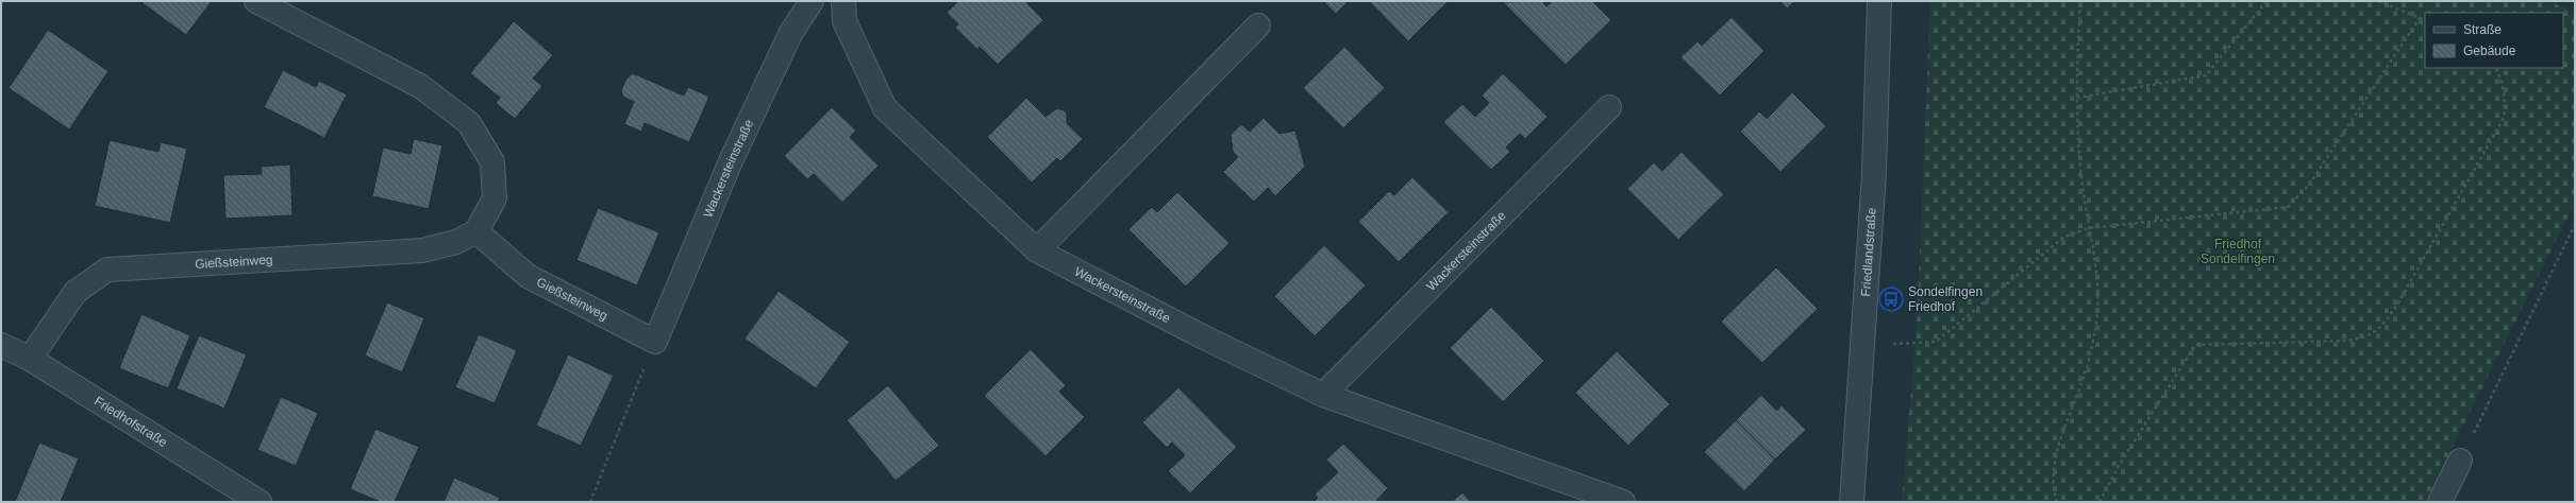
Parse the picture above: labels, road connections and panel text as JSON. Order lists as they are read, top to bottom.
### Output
{
  "streets": {
    "street": [
      "Wackersteinstraße",
      "Friedlandstraße",
      "Gießsteinweg",
      "Friedhofstraße"
    ]
  },
  "crossings": [
    ["Wackersteinstraße", "Gießsteinweg"],
    ["Gießsteinweg", "Friedhofstraße"]
  ],
  "parks": ["Friedhof Sondelfingen"],
  "places": {
    "bus stop": ["Sondelfingen Friedhof"]
  },
  "legend": ["Straße", "Gebäude"]
}
